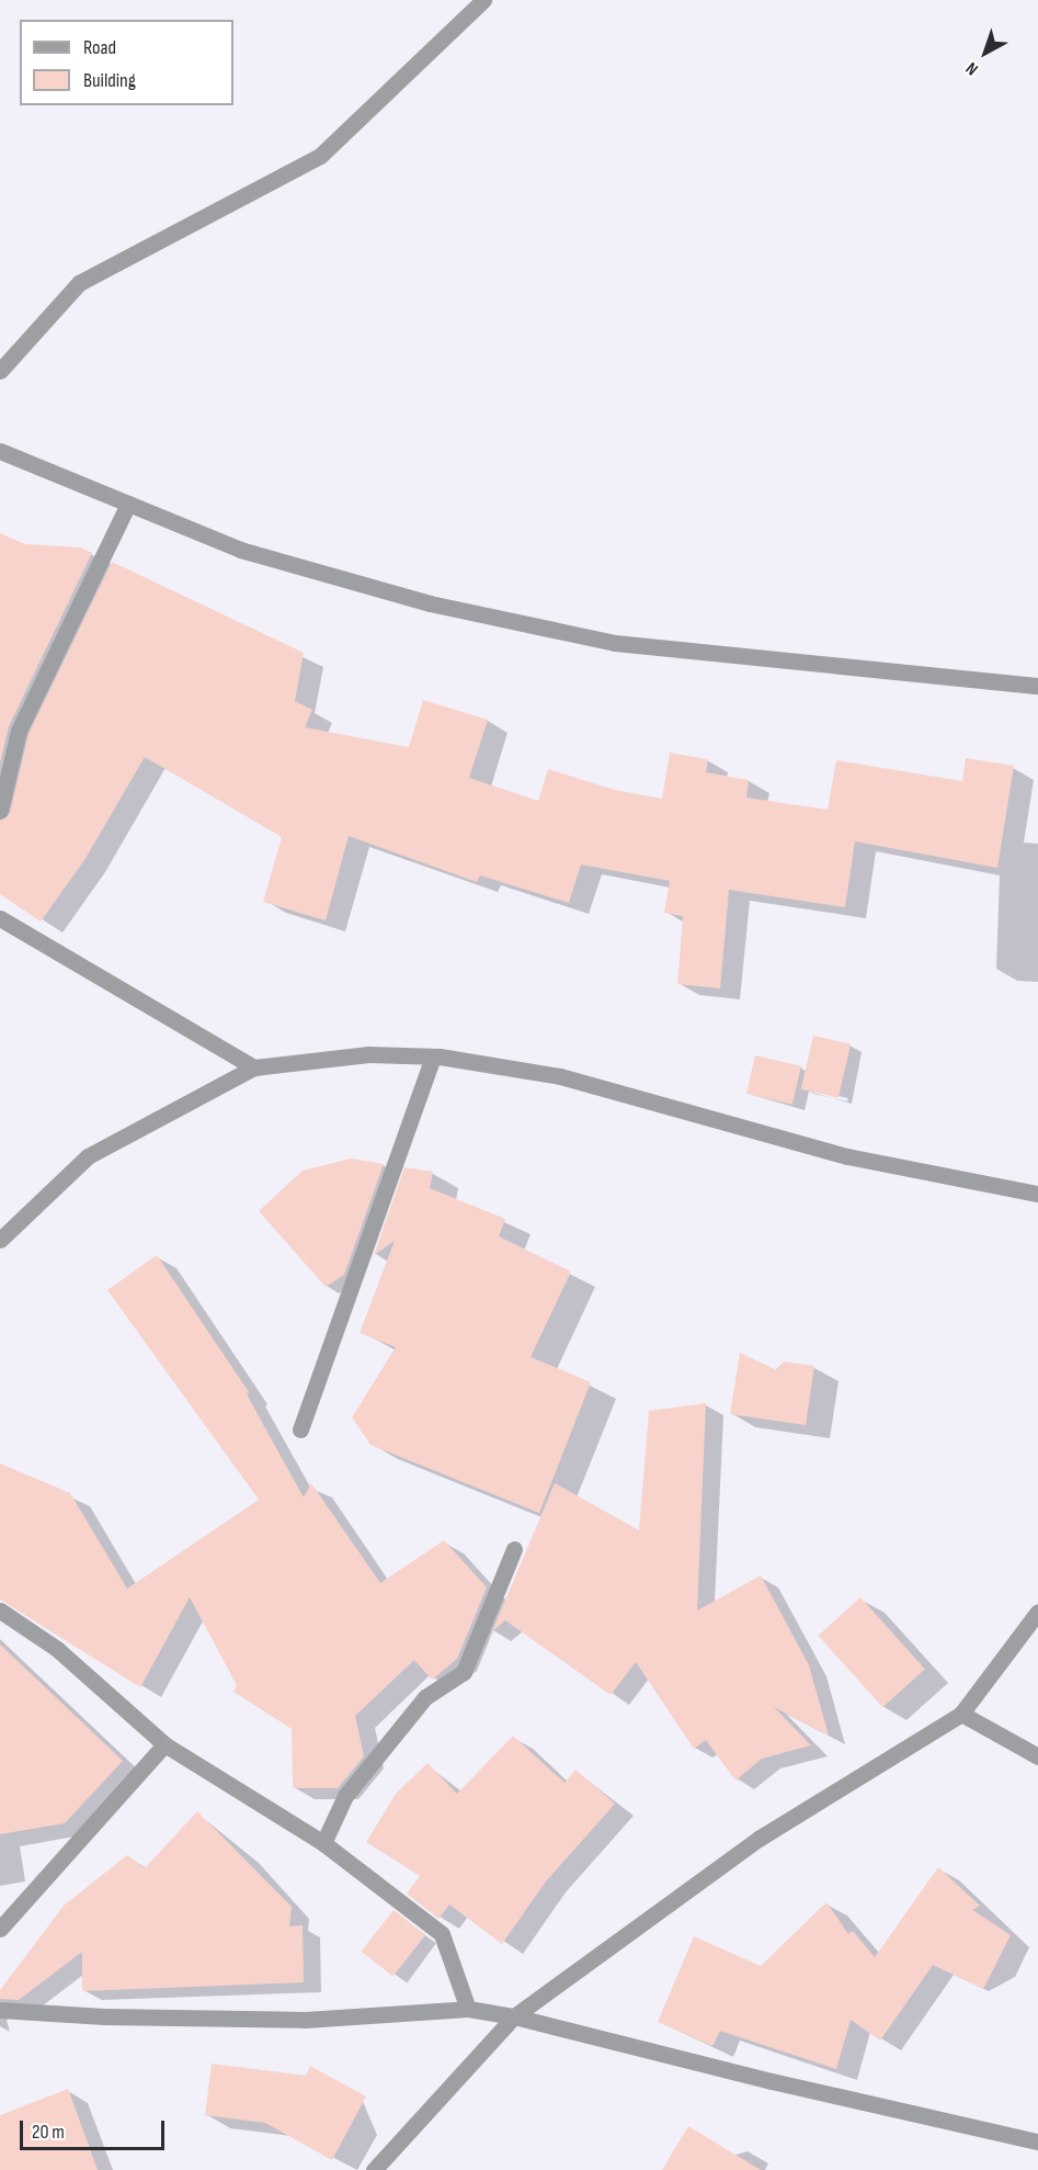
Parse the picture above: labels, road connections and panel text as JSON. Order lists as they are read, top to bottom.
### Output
{
  "legend": ["Road", "Building"],
  "scale_bar": "20 m",
  "north": "bottom left"
}
